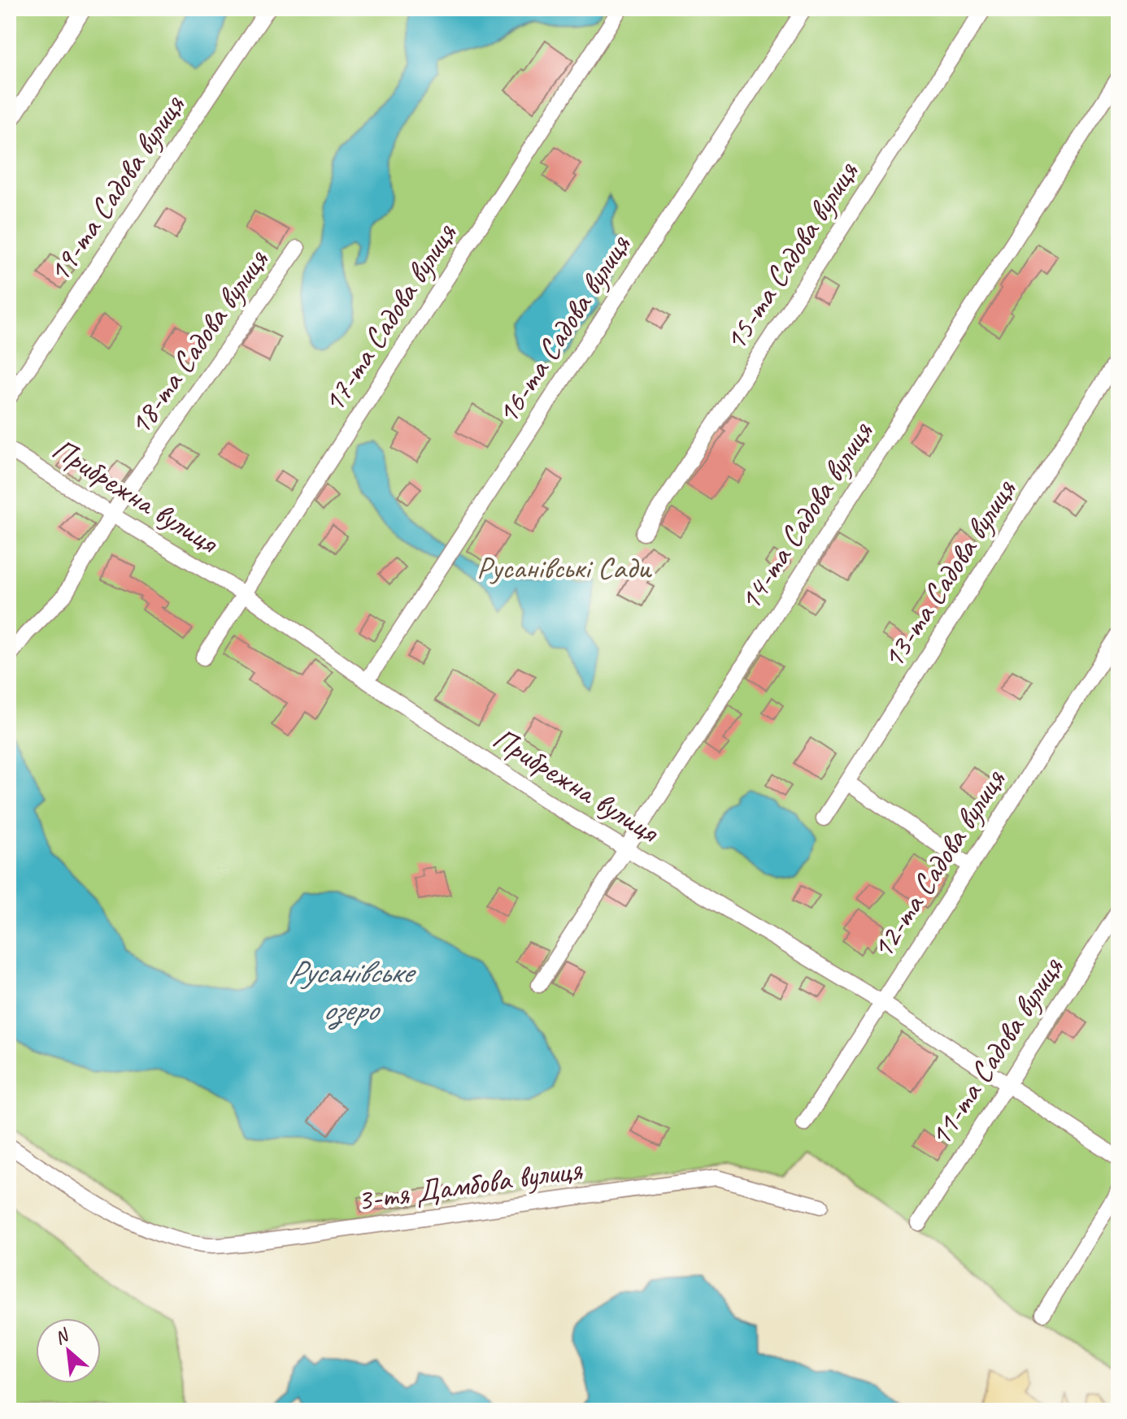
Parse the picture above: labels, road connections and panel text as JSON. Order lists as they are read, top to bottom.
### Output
{
  "streets": {
    "street": [
      "19-та Садова вулиця",
      "15-та Садова вулиця",
      "17-та Садова вулиця",
      "16-та Садова вулиця",
      "18-та Садова вулиця",
      "Прибрежна вулиця",
      "14-та Садова вулиця",
      "13-та Садова вулиця",
      "12-та Садова вулиця",
      "11-та Садова вулиця",
      "3-тя Дамбова вулиця"
    ]
  },
  "crossings": [
    ["17-та Садова вулиця", "Прибрежна вулиця"],
    ["16-та Садова вулиця", "Прибрежна вулиця"],
    ["18-та Садова вулиця", "Прибрежна вулиця"],
    ["Прибрежна вулиця", "14-та Садова вулиця"],
    ["Прибрежна вулиця", "12-та Садова вулиця"],
    ["Прибрежна вулиця", "11-та Садова вулиця"]
  ],
  "water": ["Русанівське озеро"],
  "parks": ["Русанівські Сади"],
  "north": "top left"
}
